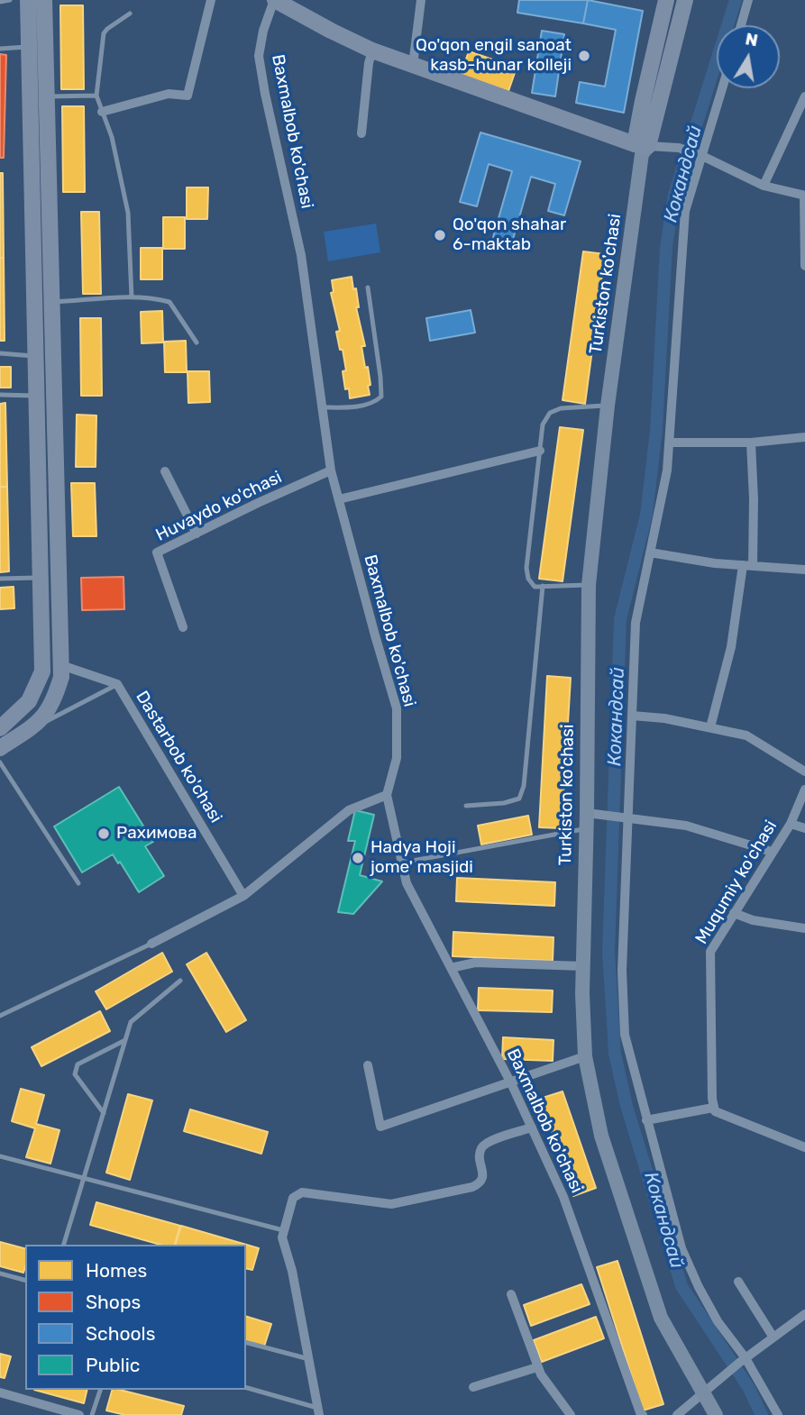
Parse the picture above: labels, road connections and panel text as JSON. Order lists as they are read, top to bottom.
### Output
{
  "streets": {
    "main road": ["Turkiston ko'chasi"],
    "street": [
      "Baxmalbob ko'chasi",
      "Huvaydo ko'chasi",
      "Dastarbob ko'chasi",
      "Muqumiy ko'chasi"
    ]
  },
  "crossings": [
    ["Baxmalbob ko'chasi", "Huvaydo ko'chasi"]
  ],
  "water": ["Кокандсай"],
  "places": [
    "Qo'qon engil sanoat kasb-hunar kolleji",
    "Qo'qon shahar 6-maktab",
    "Рахимова",
    "Hadya Hoji jome' masjidi"
  ],
  "legend": [
    "Homes",
    "Shops",
    "Schools",
    "Public"
  ],
  "north": "top"
}
